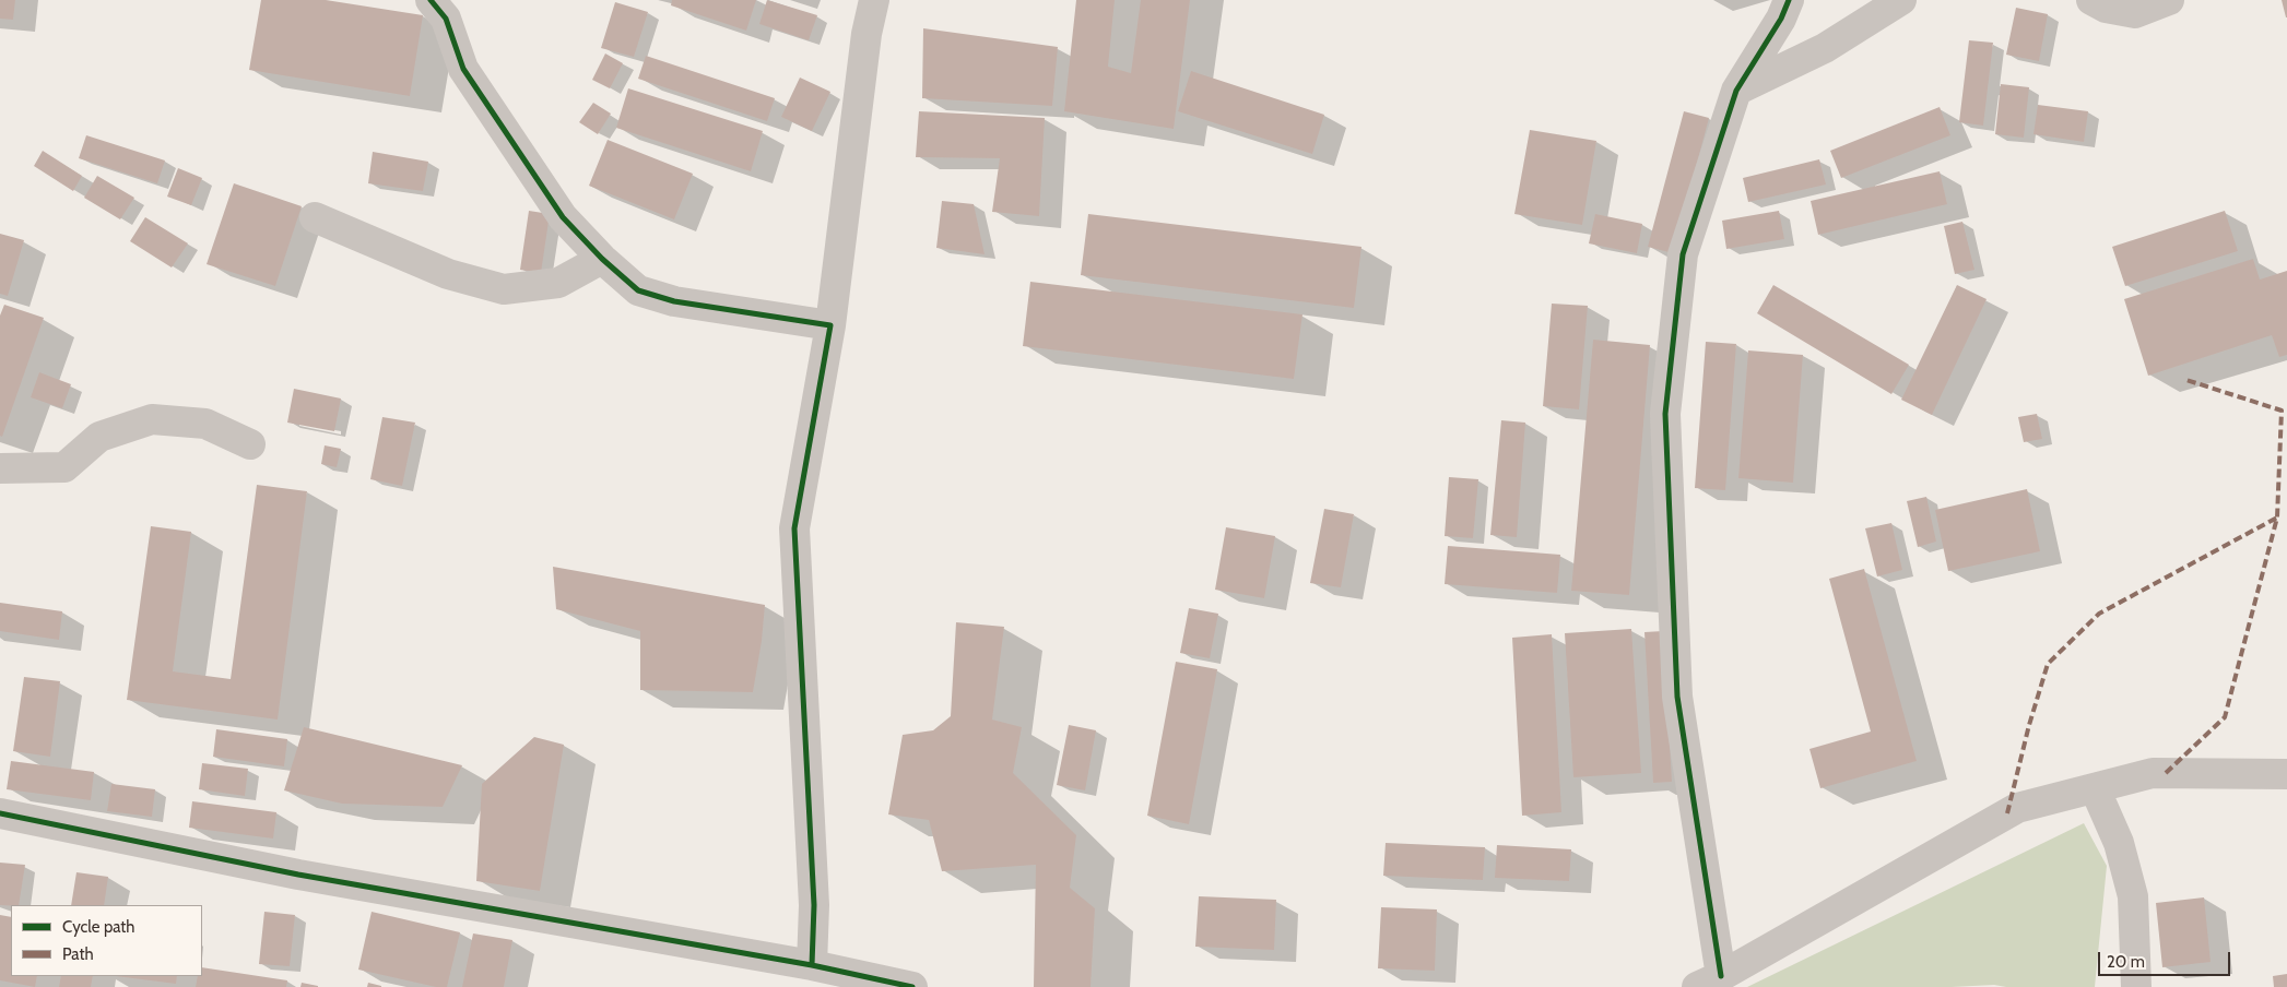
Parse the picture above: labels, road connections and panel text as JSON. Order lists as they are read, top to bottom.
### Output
{
  "legend": ["Cycle path", "Path"],
  "scale_bar": "20 m"
}
